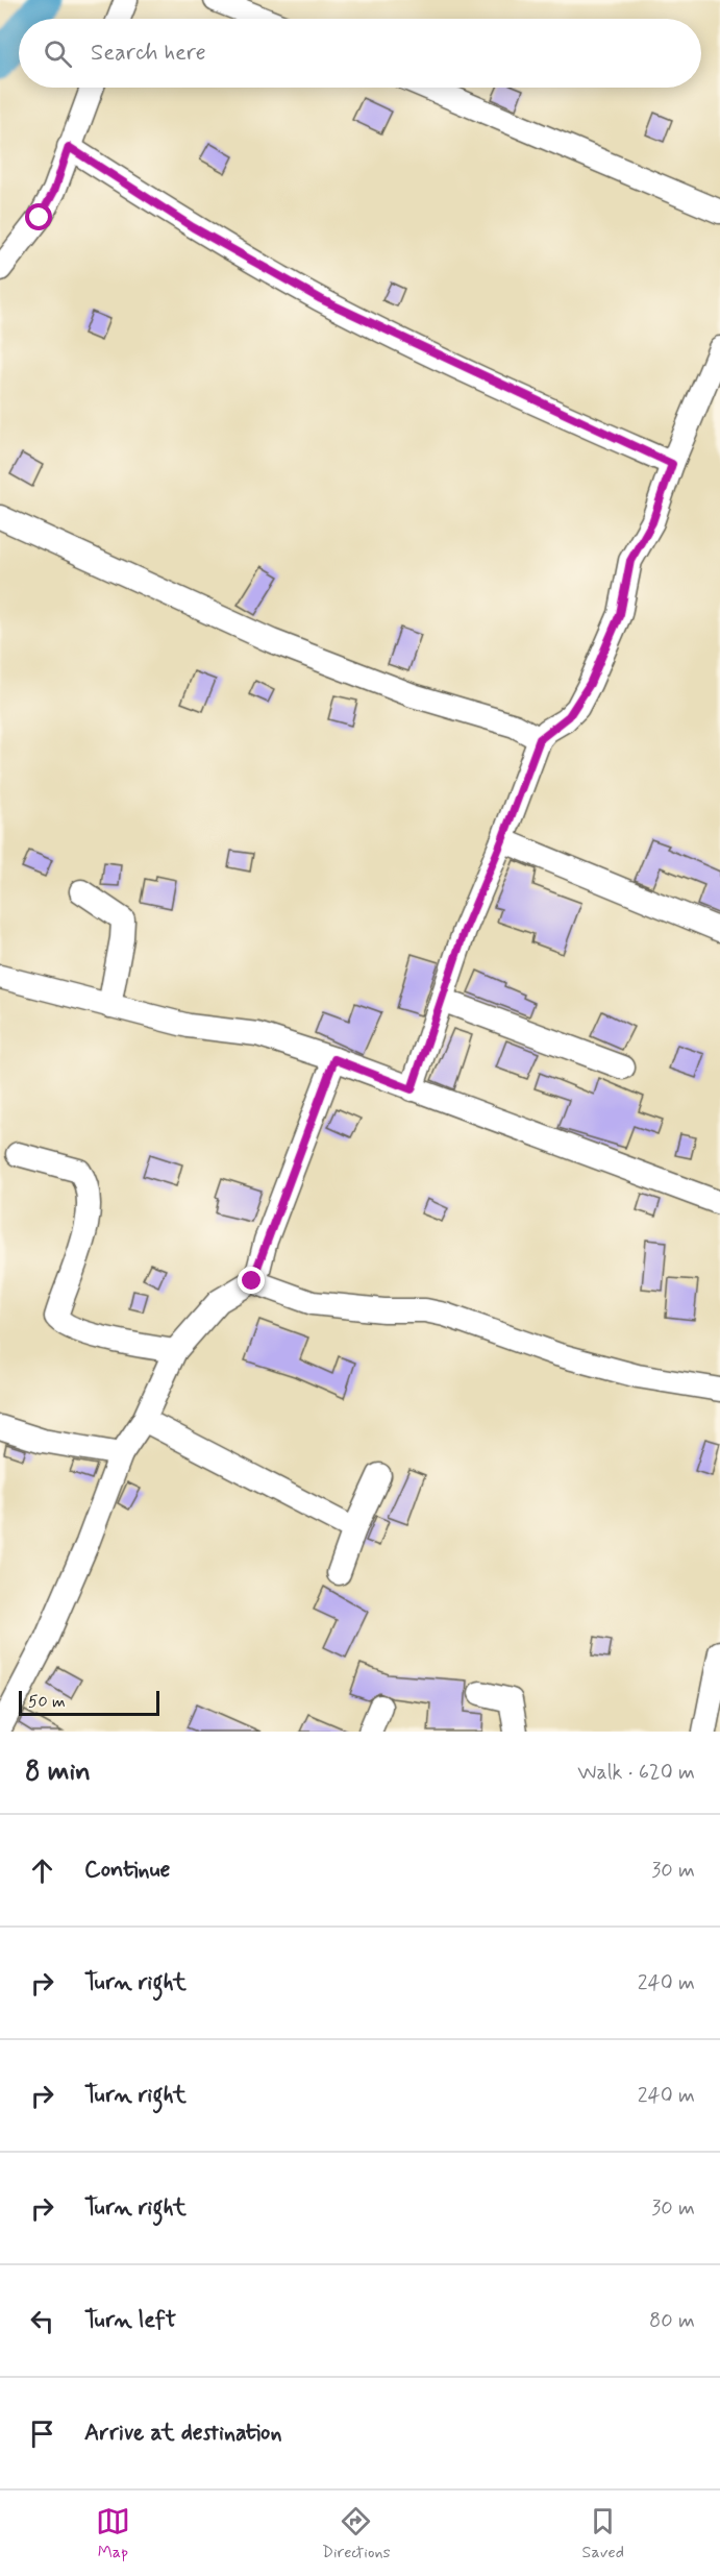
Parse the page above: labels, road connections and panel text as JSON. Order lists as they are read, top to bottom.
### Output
{
  "scale_bar": "50 m",
  "page": {
    "search": "Search here",
    "scale": "50 m",
    "heading": ["8 min", "Walk · 620 m"],
    "list": [
      ["Continue", "30 m"],
      ["Turn right", "240 m"],
      ["Turn right", "240 m"],
      ["Turn right", "30 m"],
      ["Turn left", "80 m"],
      "Arrive at destination"
    ],
    "nav": ["Map", "Directions", "Saved"]
  }
}
